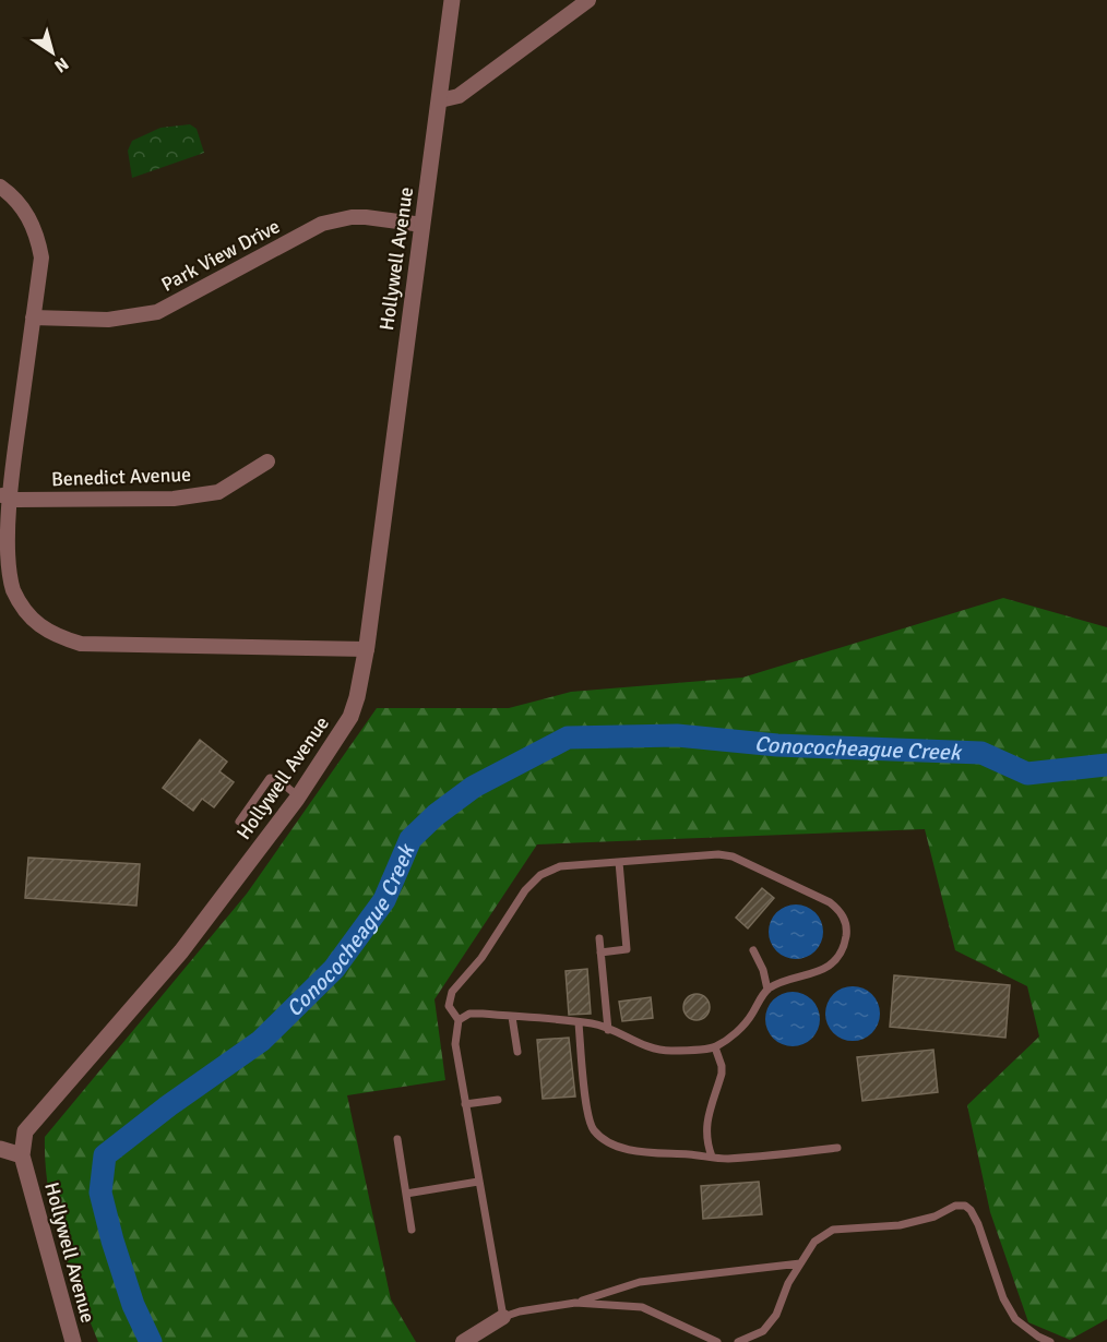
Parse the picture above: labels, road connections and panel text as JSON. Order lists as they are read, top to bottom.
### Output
{
  "streets": {
    "street": ["Park View Drive", "Hollywell Avenue", "Benedict Avenue"]
  },
  "crossings": [
    ["Park View Drive", "Hollywell Avenue"]
  ],
  "water": ["Conococheague Creek"],
  "north": "bottom right"
}
